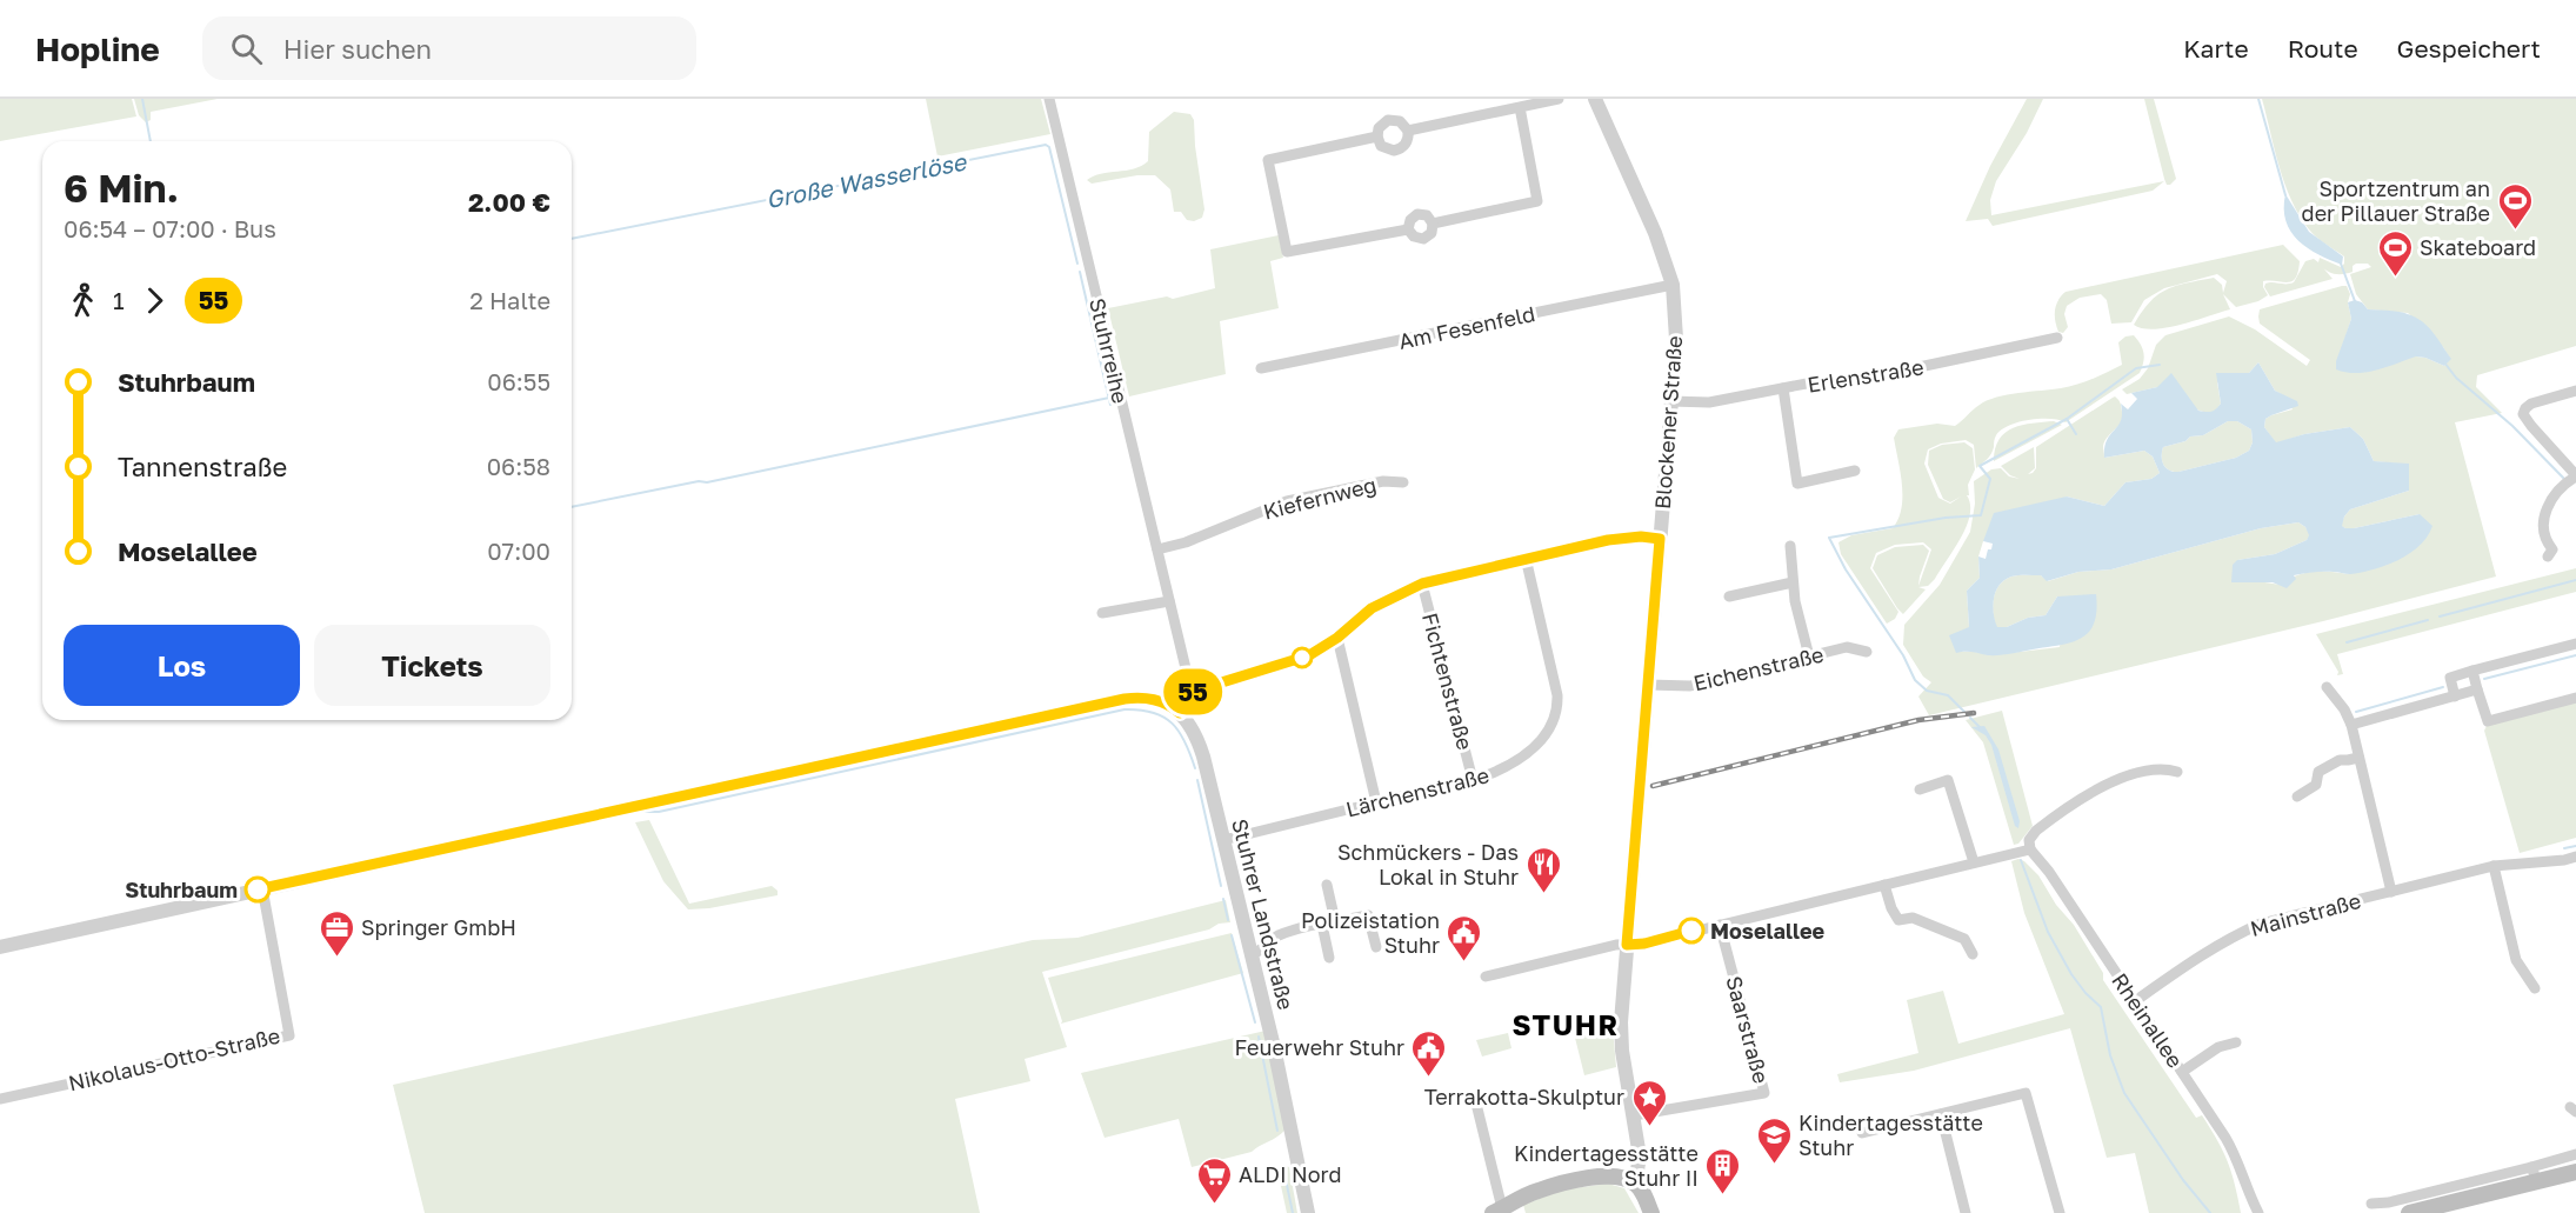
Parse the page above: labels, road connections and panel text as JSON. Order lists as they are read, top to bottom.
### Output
{
  "streets": {
    "street": [
      "Am Fesenfeld",
      "Stuhrreihe",
      "Erlenstraße",
      "Blockener Straße",
      "Kiefernweg",
      "Eichenstraße",
      "Fichtenstraße",
      "Lärchenstraße",
      "Stuhrer Landstraße",
      "Mainstraße",
      "Rheinallee",
      "Saarstraße",
      "Nikolaus-Otto-Straße"
    ]
  },
  "crossings": [
    ["Am Fesenfeld", "Blockener Straße"],
    ["Stuhrreihe", "Kiefernweg"],
    ["Erlenstraße", "Blockener Straße"],
    ["Blockener Straße", "Eichenstraße"],
    ["Blockener Straße", "Saarstraße"],
    ["Fichtenstraße", "Lärchenstraße"],
    ["Lärchenstraße", "Stuhrer Landstraße"],
    ["Mainstraße", "Rheinallee"]
  ],
  "districts": ["STUHR"],
  "water": ["Große Wasserlöse"],
  "places": {
    "sports": ["Sportzentrum an der Pillauer Straße", "Skateboard"],
    "other": ["Stuhrbaum", "Moselallee"],
    "restaurant": ["Schmückers - Das Lokal in Stuhr"],
    "office": ["Springer GmbH"],
    "public building": ["Polizeistation Stuhr", "Feuerwehr Stuhr"],
    "place": ["Terrakotta-Skulptur"],
    "school or university": ["Kindertagesstätte Stuhr"],
    "building": ["Kindertagesstätte Stuhr II"],
    "supermarket": ["ALDI Nord"]
  },
  "lines": ["bus line 55"],
  "page": {
    "header": "Hopline",
    "search": "Hier suchen",
    "nav": ["Karte", "Route", "Gespeichert"],
    "on_map": "55",
    "heading": ["6 Min.", "06:54 – 07:00 · Bus", "2.00 €"],
    "legs": ["1", "55", "2 Halte"],
    "list": [
      {
        "name": "Stuhrbaum",
        "value": "06:55"
      },
      {
        "name": "Tannenstraße",
        "value": "06:58"
      },
      {
        "name": "Moselallee",
        "value": "07:00"
      }
    ],
    "buttons": ["Los", "Tickets"]
  }
}
